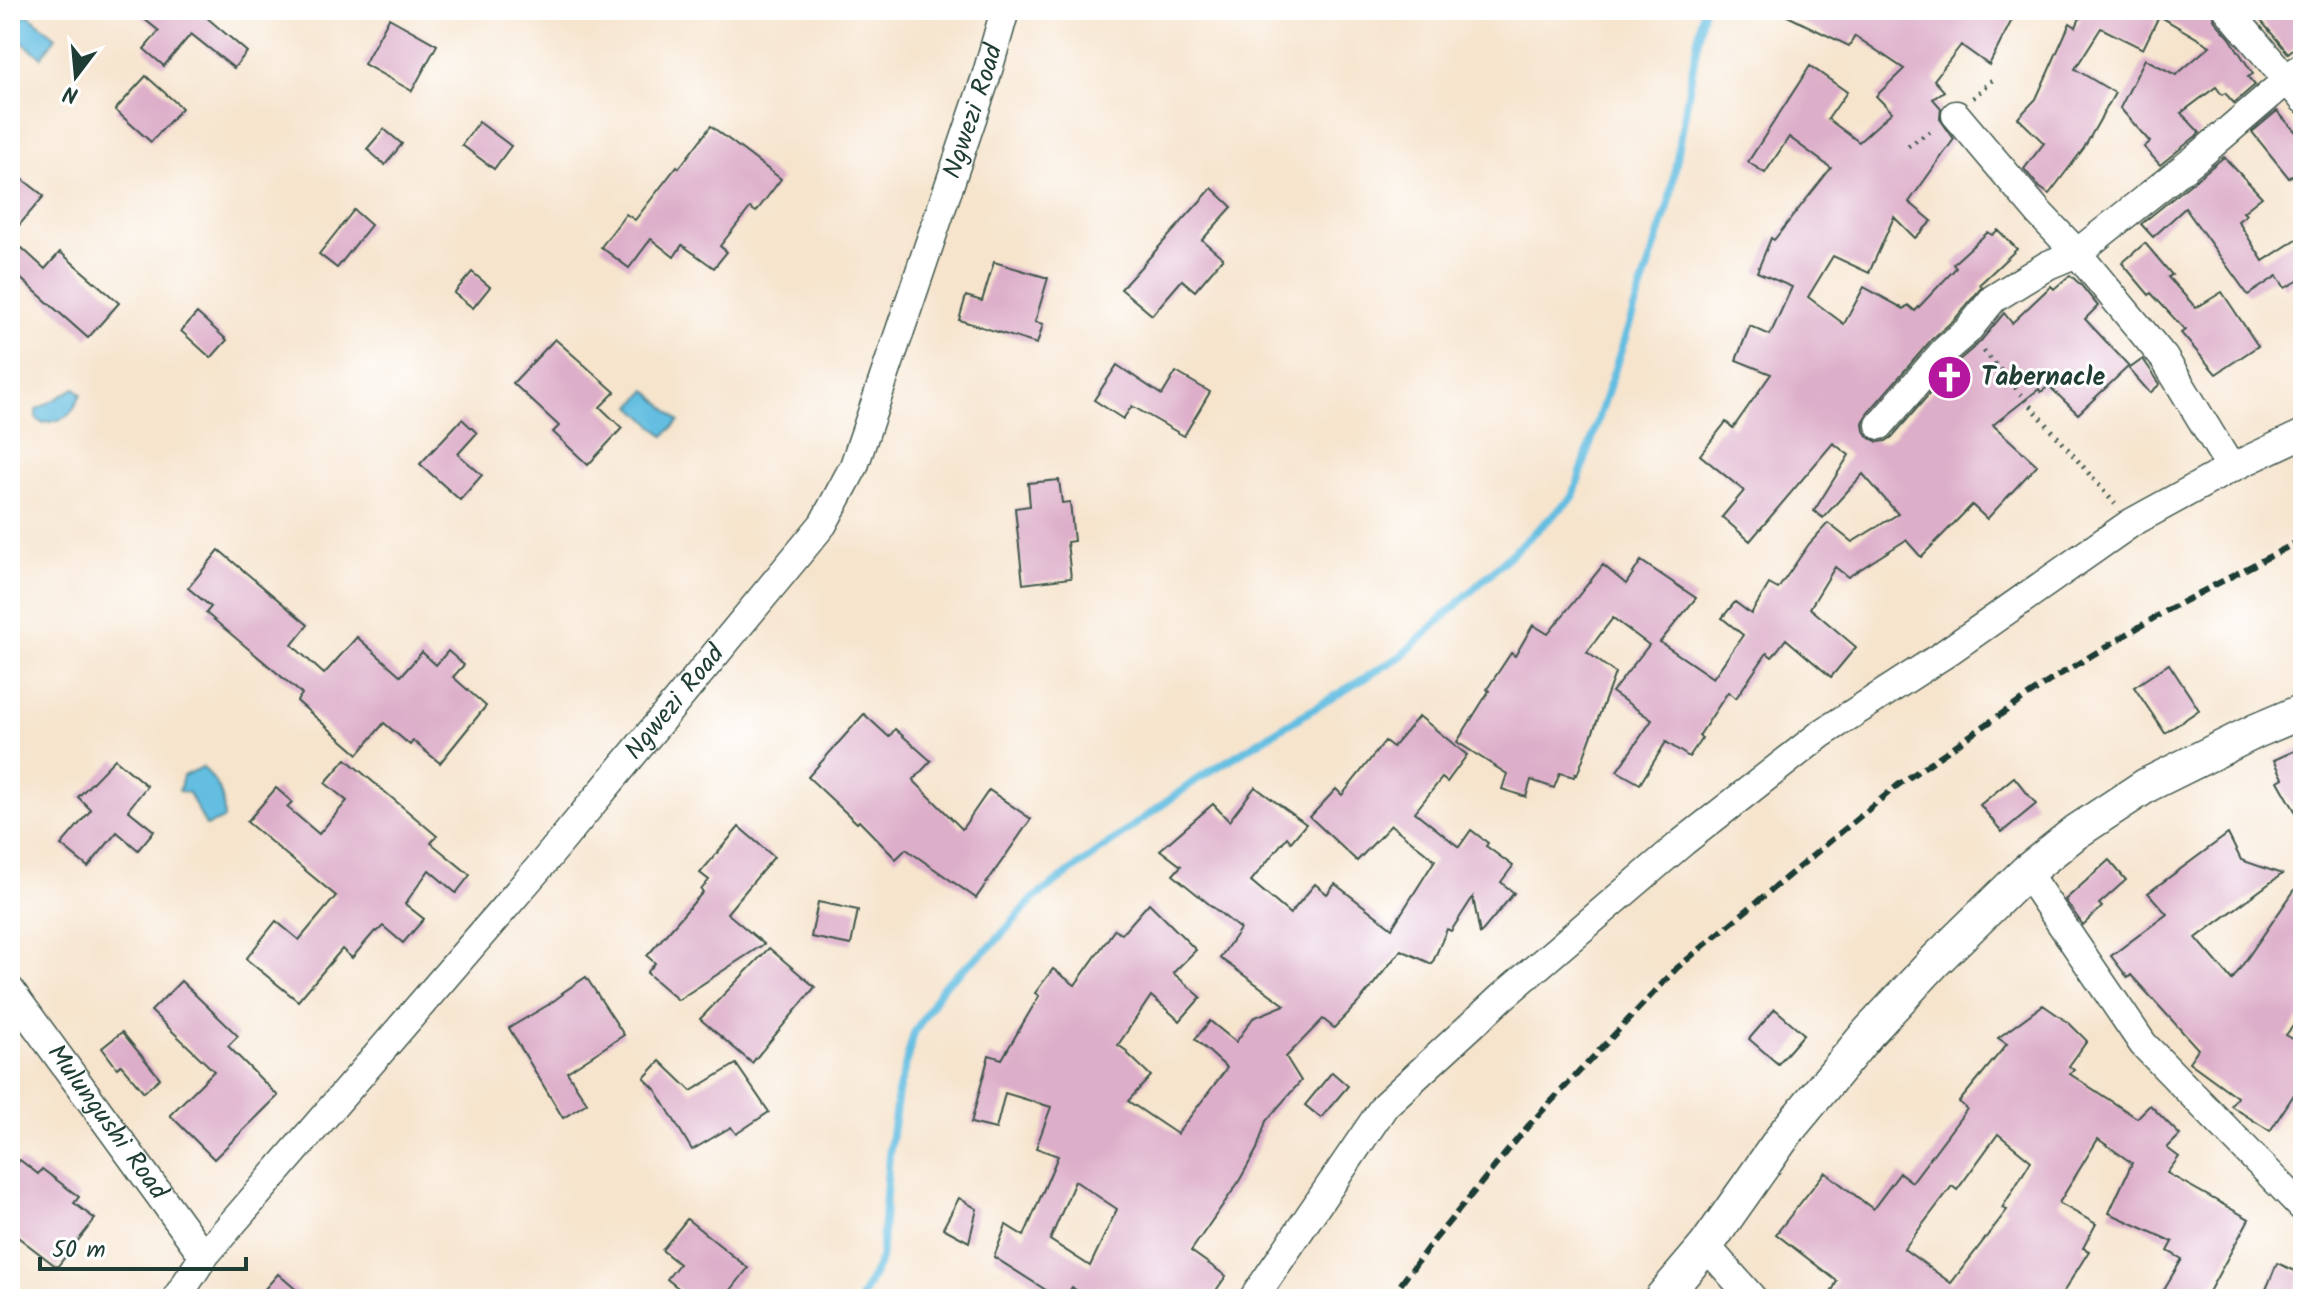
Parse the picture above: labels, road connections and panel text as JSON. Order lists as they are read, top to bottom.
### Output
{
  "streets": {
    "street": ["Ngwezi Road", "Mulungushi Road"]
  },
  "crossings": [
    ["Ngwezi Road", "Mulungushi Road"]
  ],
  "places": {
    "church": ["Tabernacle"]
  },
  "scale_bar": "50 m",
  "north": "bottom"
}
